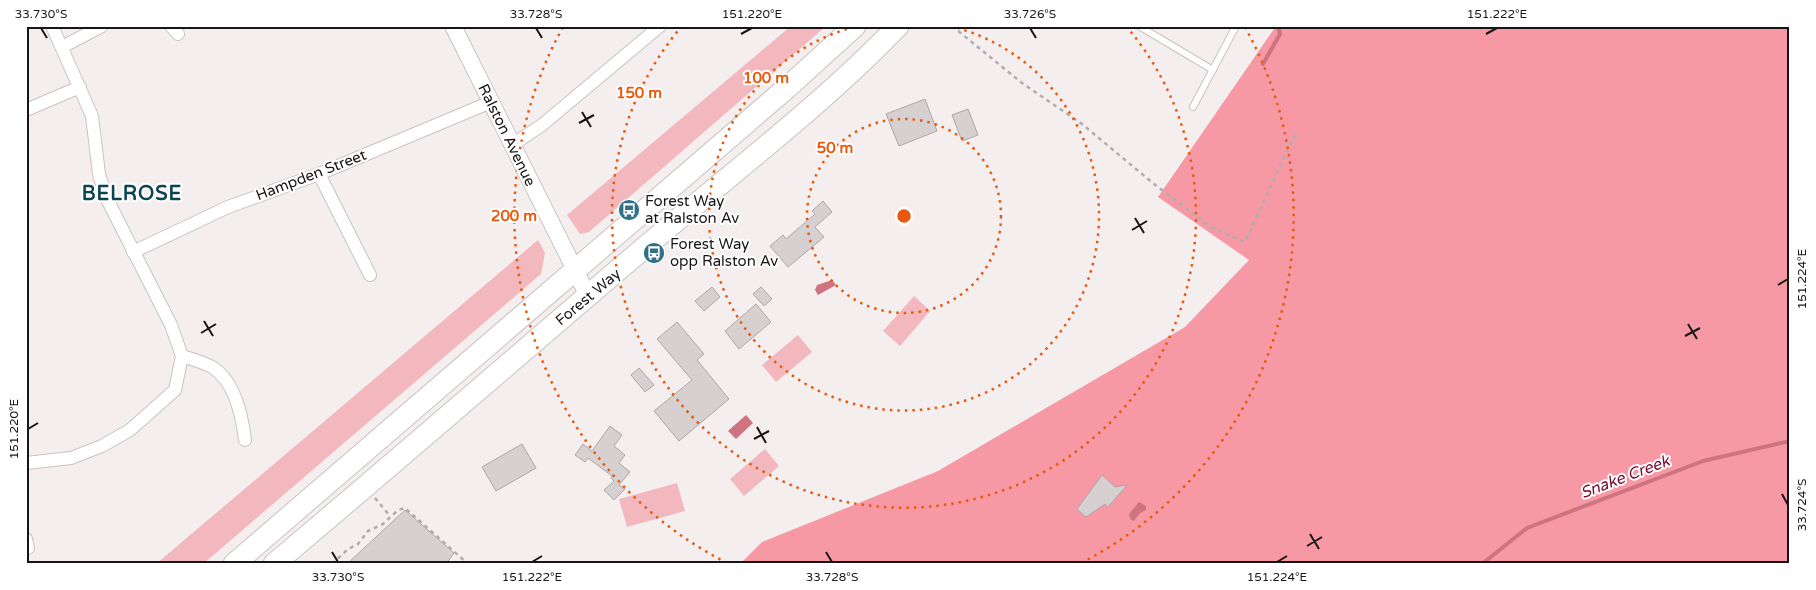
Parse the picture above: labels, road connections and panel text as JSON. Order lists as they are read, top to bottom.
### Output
{
  "streets": {
    "main road": ["Forest Way"],
    "street": ["Ralston Avenue", "Hampden Street"]
  },
  "crossings": [
    ["Ralston Avenue", "Hampden Street"],
    ["Ralston Avenue", "Forest Way"]
  ],
  "districts": ["BELROSE"],
  "water": ["Snake Creek"],
  "places": {
    "bus stop": ["Forest Way at Ralston Av", "Forest Way opp Ralston Av"]
  },
  "coordinates": [
    "33.730°S",
    "33.728°S",
    "151.220°E",
    "33.726°S",
    "151.222°E",
    "151.224°E",
    "33.724°S"
  ],
  "rings": [
    "100 m",
    "150 m",
    "50 m",
    "200 m"
  ]
}
